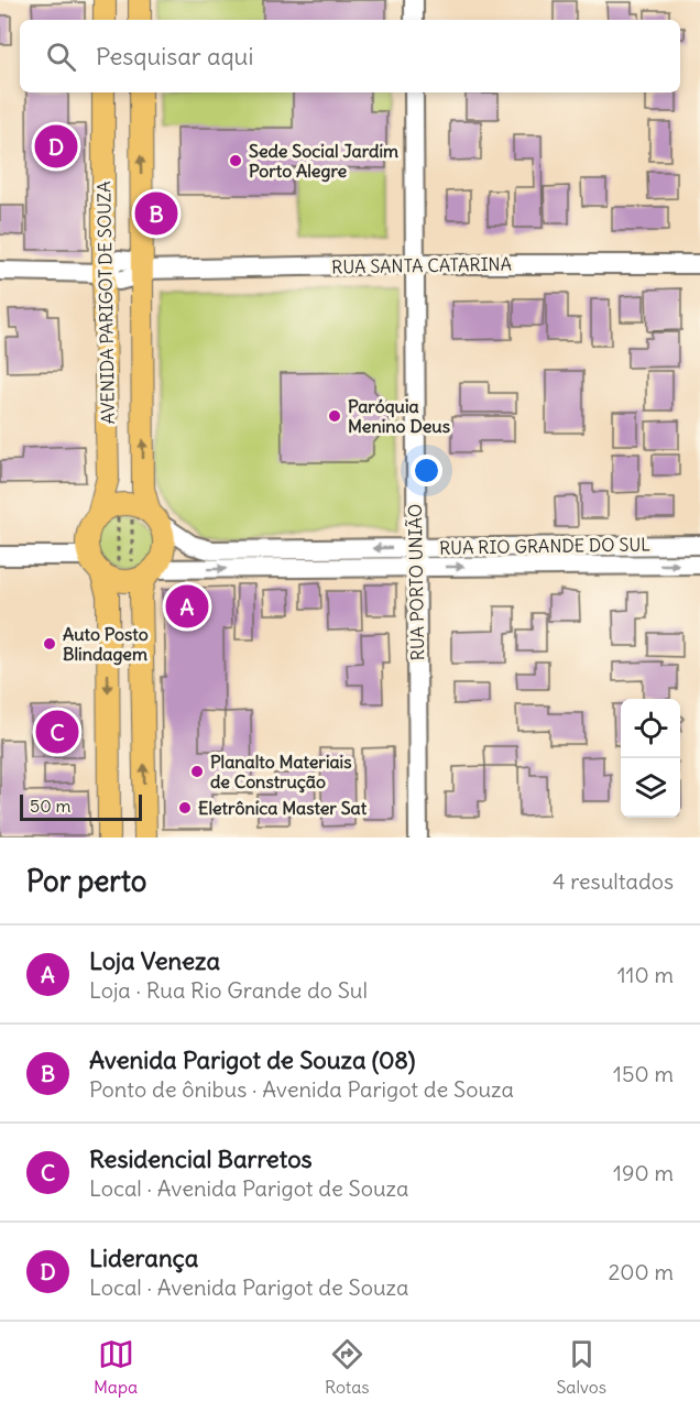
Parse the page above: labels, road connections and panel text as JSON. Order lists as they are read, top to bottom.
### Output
{
  "streets": {
    "main road": ["AVENIDA PARIGOT DE SOUZA"],
    "street": ["RUA SANTA CATARINA", "RUA RIO GRANDE DO SUL", "RUA PORTO UNIÃO"]
  },
  "crossings": [
    ["RUA SANTA CATARINA", "AVENIDA PARIGOT DE SOUZA"],
    ["RUA SANTA CATARINA", "RUA PORTO UNIÃO"],
    ["AVENIDA PARIGOT DE SOUZA", "RUA RIO GRANDE DO SUL"],
    ["RUA RIO GRANDE DO SUL", "RUA PORTO UNIÃO"]
  ],
  "places": [
    "Sede Social Jardim Porto Alegre",
    "Paróquia Menino Deus",
    "Auto Posto Blindagem",
    "Planalto Materiais de Construção",
    "Eletrônica Master Sat"
  ],
  "scale_bar": "50 m",
  "page": {
    "search": "Pesquisar aqui",
    "pins": [
      "D",
      "B",
      "A",
      "C"
    ],
    "scale": "50 m",
    "heading": ["Por perto", "4 resultados"],
    "list": [
      {
        "mark": "A",
        "name": "Loja Veneza",
        "note": "Loja · Rua Rio Grande do Sul",
        "value": "110 m"
      },
      {
        "mark": "B",
        "name": "Avenida Parigot de Souza (08)",
        "note": "Ponto de ônibus · Avenida Parigot de Souza",
        "value": "150 m"
      },
      {
        "mark": "C",
        "name": "Residencial Barretos",
        "note": "Local · Avenida Parigot de Souza",
        "value": "190 m"
      },
      {
        "mark": "D",
        "name": "Liderança",
        "note": "Local · Avenida Parigot de Souza",
        "value": "200 m"
      }
    ],
    "nav": ["Mapa", "Rotas", "Salvos"]
  }
}
